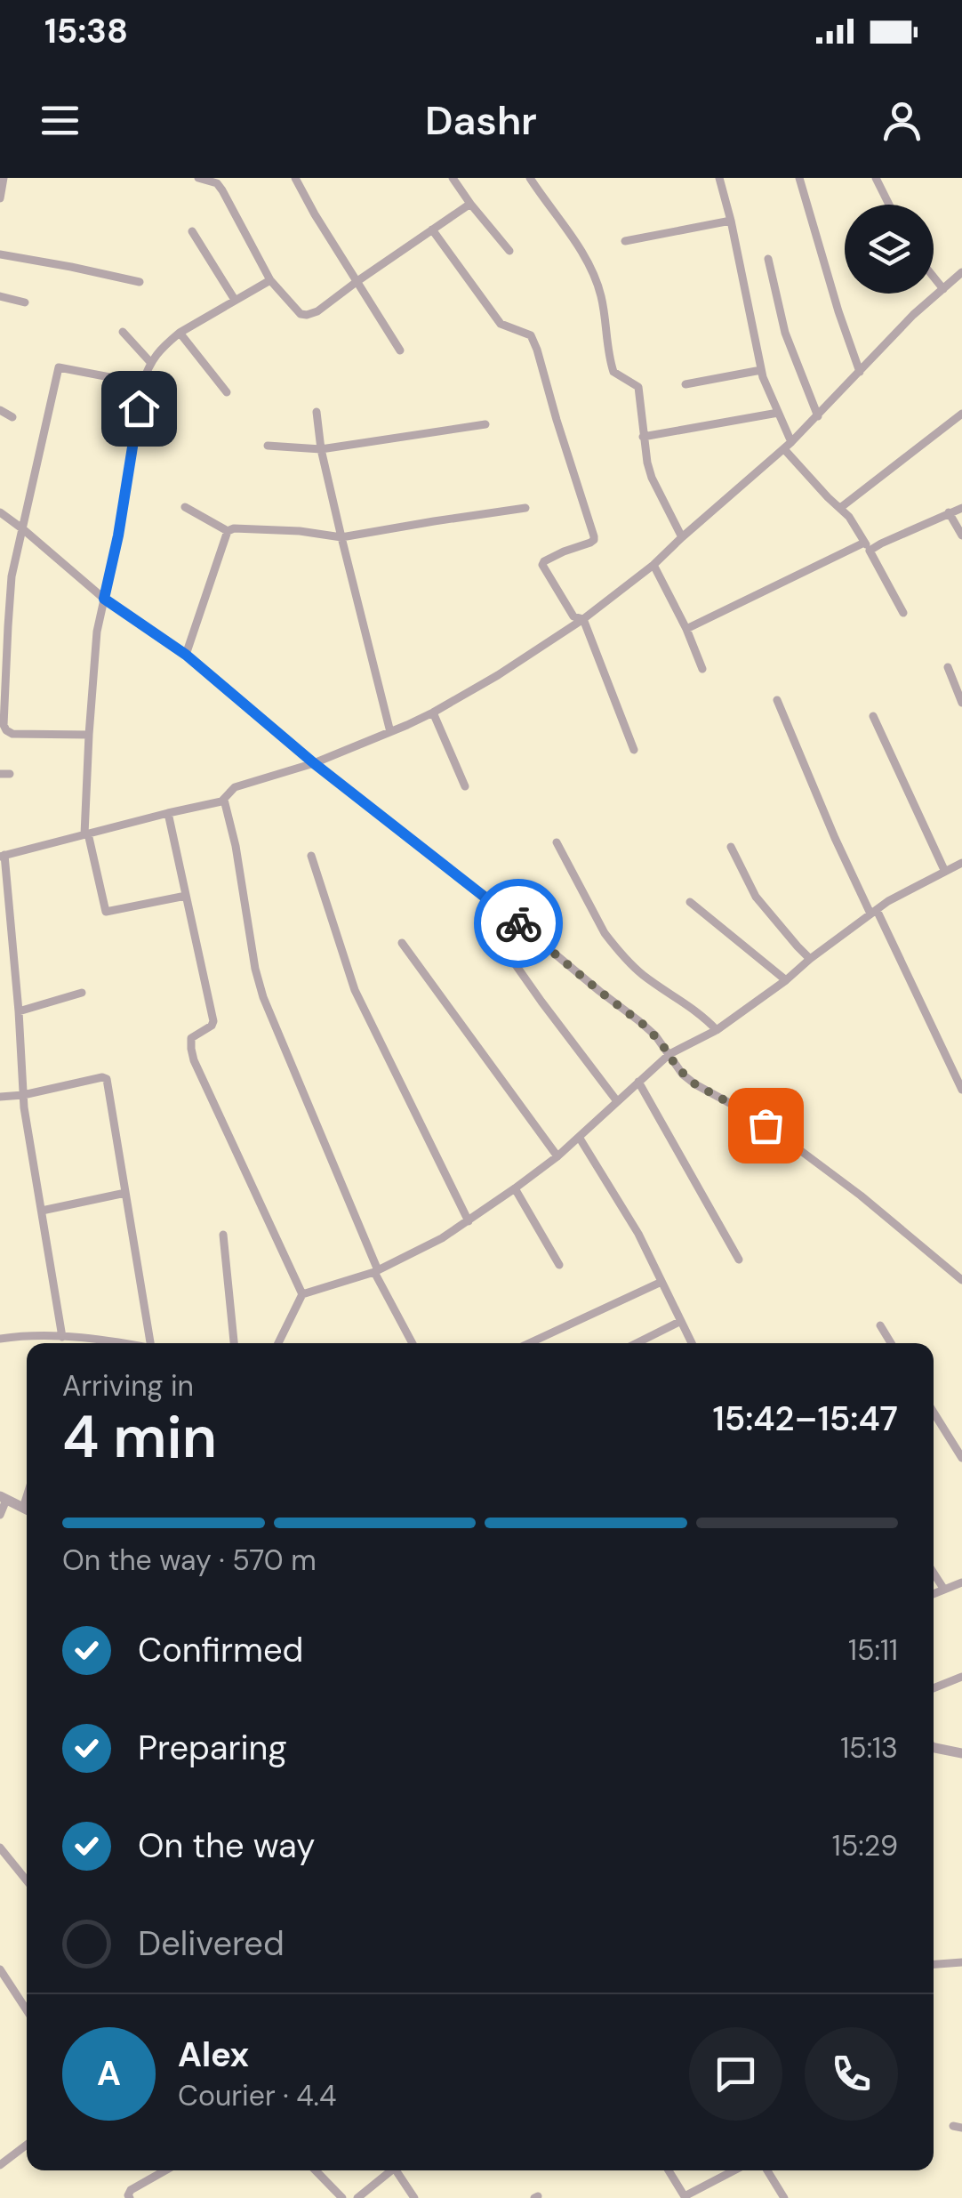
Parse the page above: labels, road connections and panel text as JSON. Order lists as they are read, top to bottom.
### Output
{
  "page": {
    "status": "15:38",
    "header": "Dashr",
    "heading": ["4 min", "Arriving in", "15:42–15:47"],
    "panel": ["Alex", "Courier · 4.4"],
    "bar": "On the way · 570 m",
    "list": [
      ["Confirmed", "15:11"],
      ["Preparing", "15:13"],
      ["On the way", "15:29"],
      "Delivered"
    ],
    "round": "A"
  }
}
